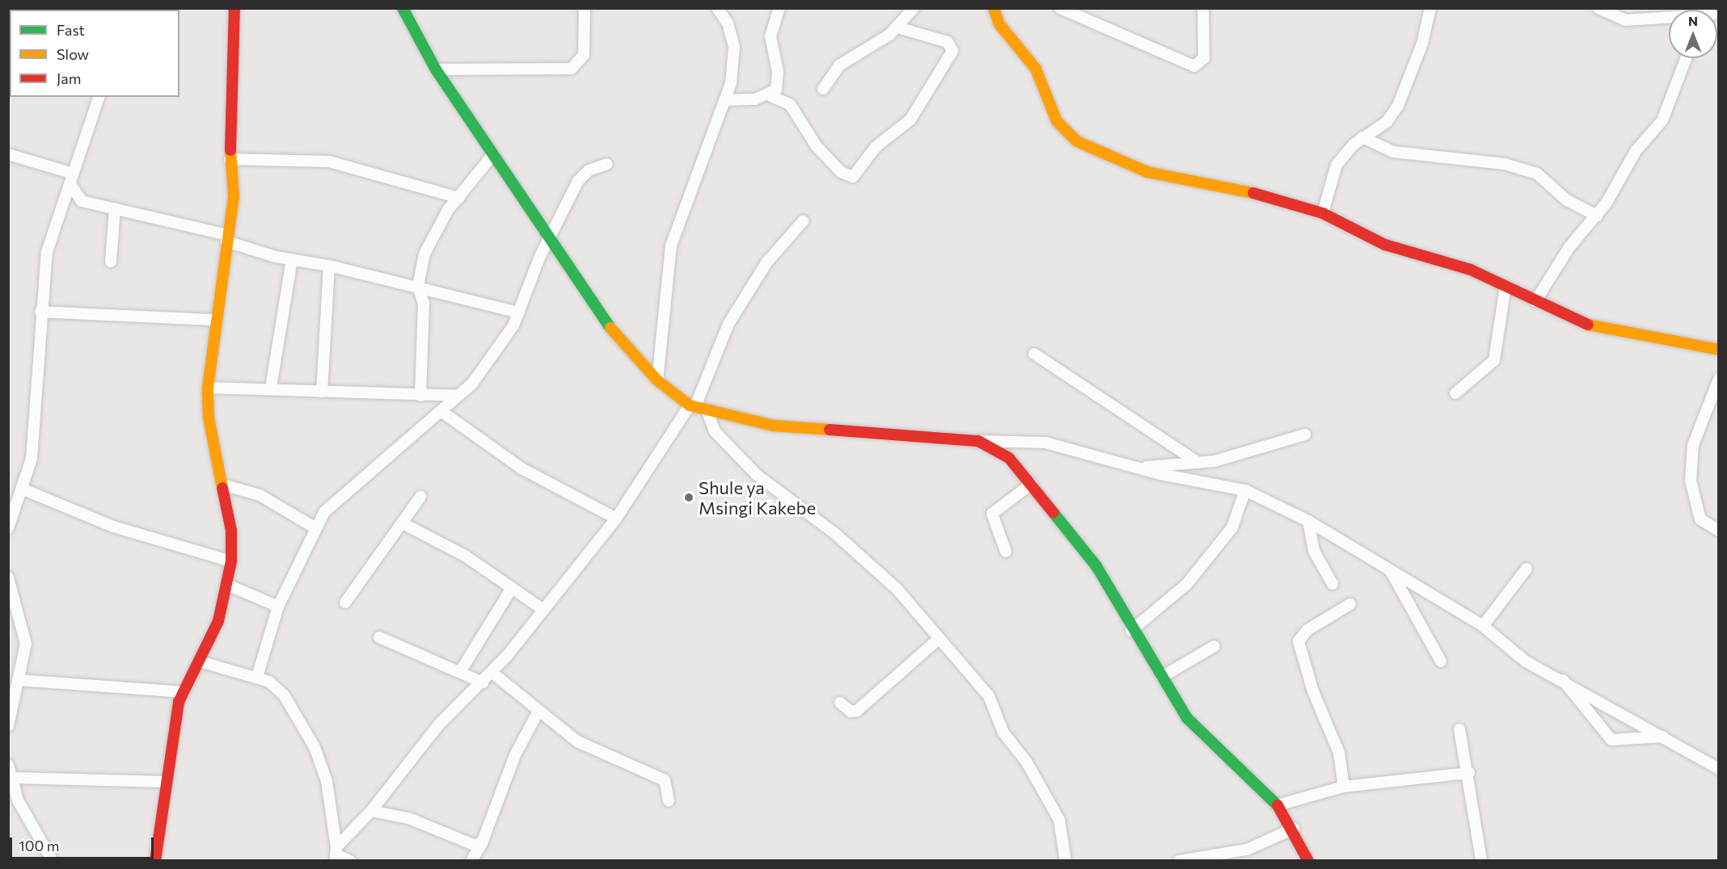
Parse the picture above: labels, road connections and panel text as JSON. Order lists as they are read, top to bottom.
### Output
{
  "places": ["Shule ya Msingi Kakebe"],
  "legend": ["Fast", "Slow", "Jam"],
  "scale_bar": "100 m",
  "north": "top"
}
